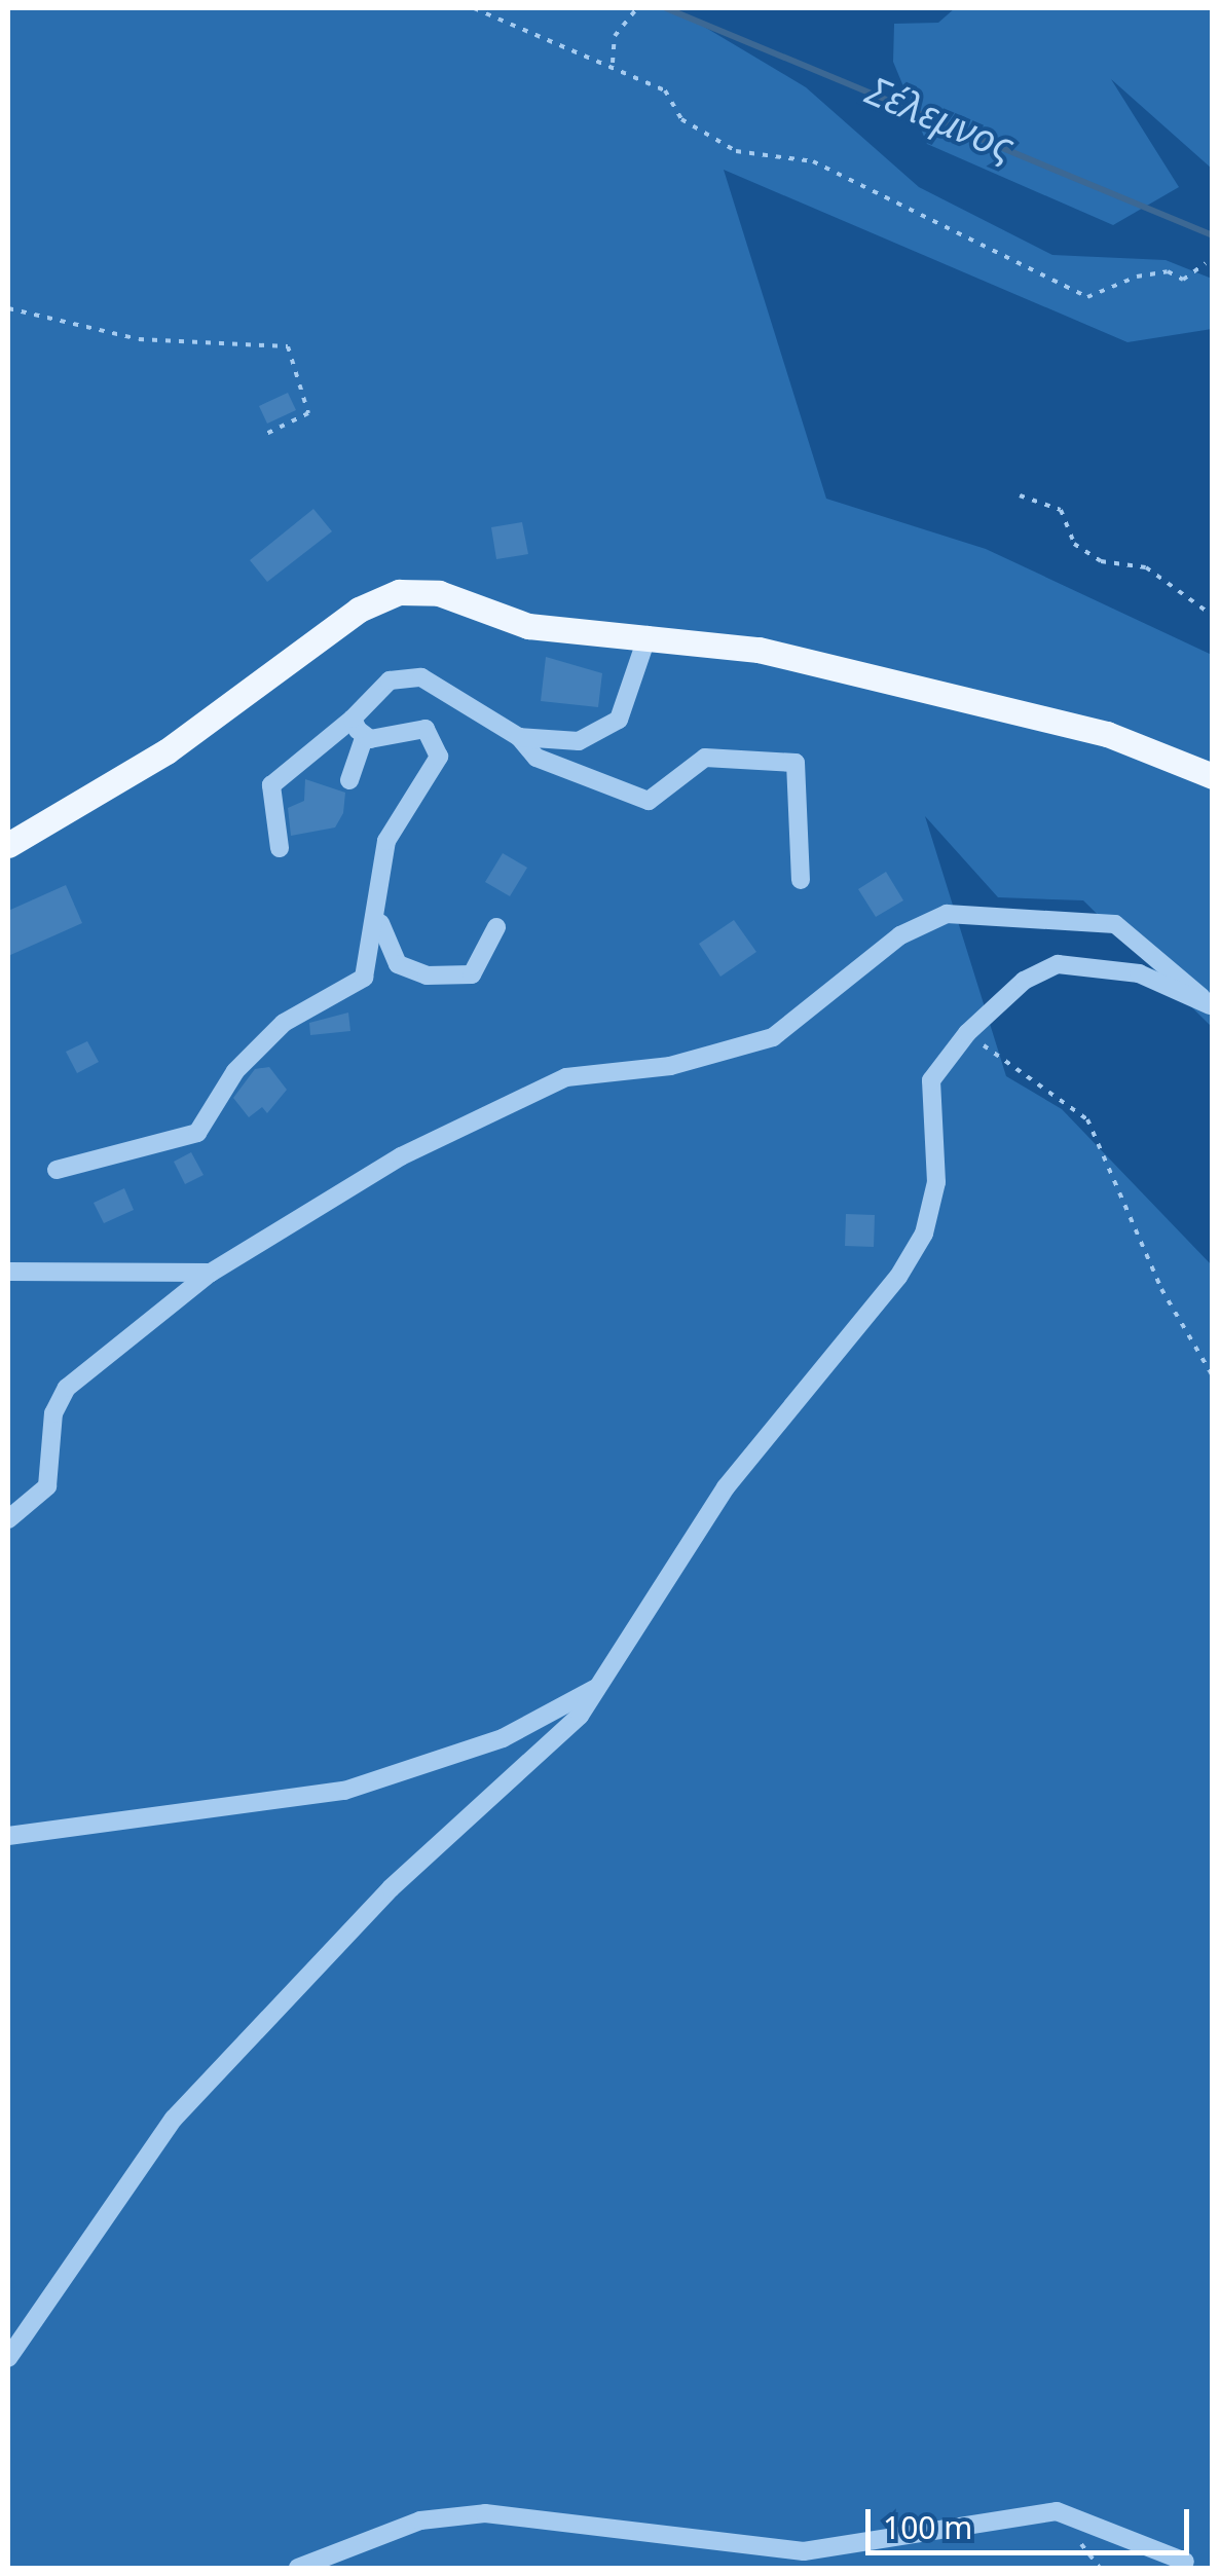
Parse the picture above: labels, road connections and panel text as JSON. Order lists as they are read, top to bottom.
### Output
{
  "water": ["Σέλεμνος"],
  "scale_bar": "100 m"
}
